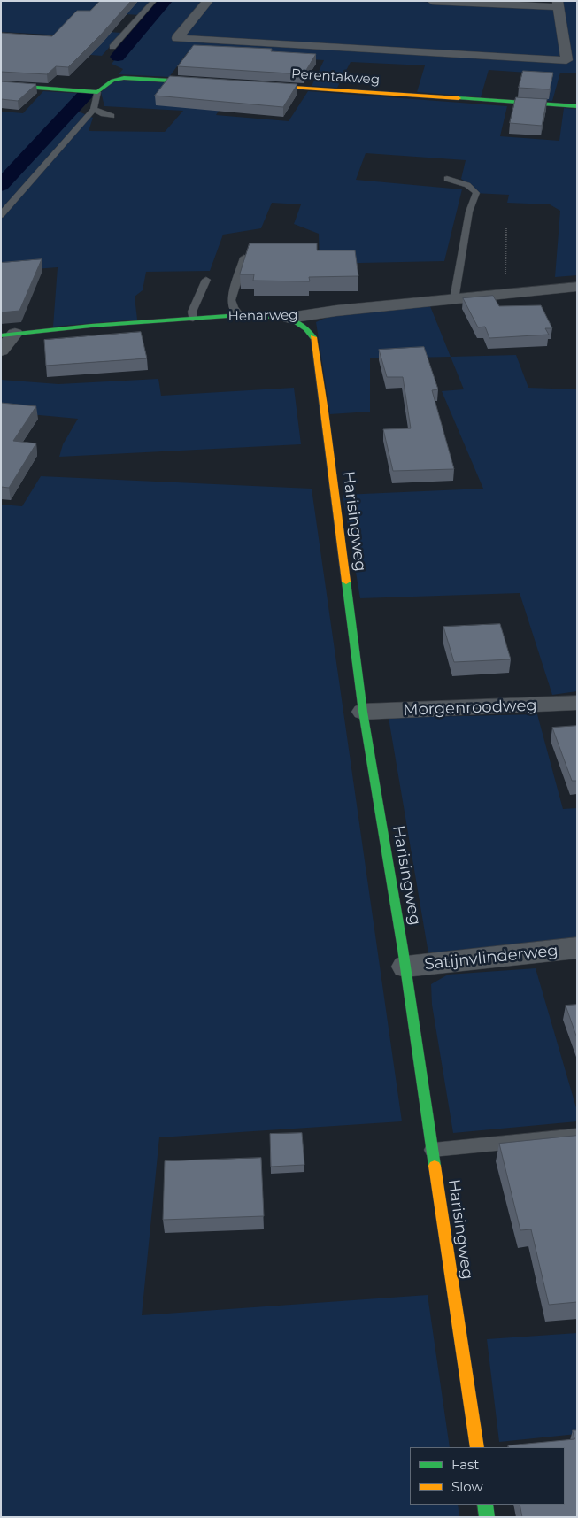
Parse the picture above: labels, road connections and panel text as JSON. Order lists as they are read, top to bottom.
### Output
{
  "streets": {
    "street": [
      "Perentakweg",
      "Henarweg",
      "Harisingweg",
      "Morgenroodweg",
      "Satijnvlinderweg"
    ]
  },
  "crossings": [
    ["Henarweg", "Harisingweg"],
    ["Harisingweg", "Morgenroodweg"],
    ["Harisingweg", "Satijnvlinderweg"]
  ],
  "legend": ["Fast", "Slow"]
}
